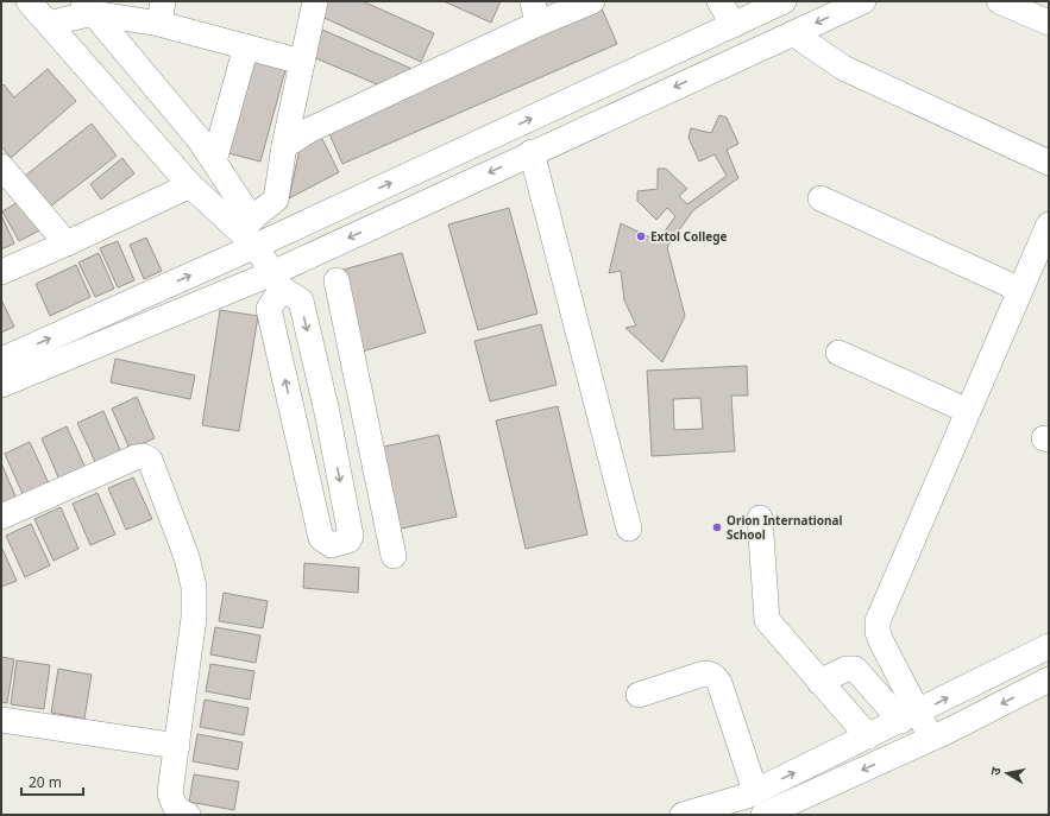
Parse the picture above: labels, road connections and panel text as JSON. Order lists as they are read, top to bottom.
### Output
{
  "places": ["Extol College", "Orion International School"],
  "scale_bar": "20 m",
  "north": "left"
}
